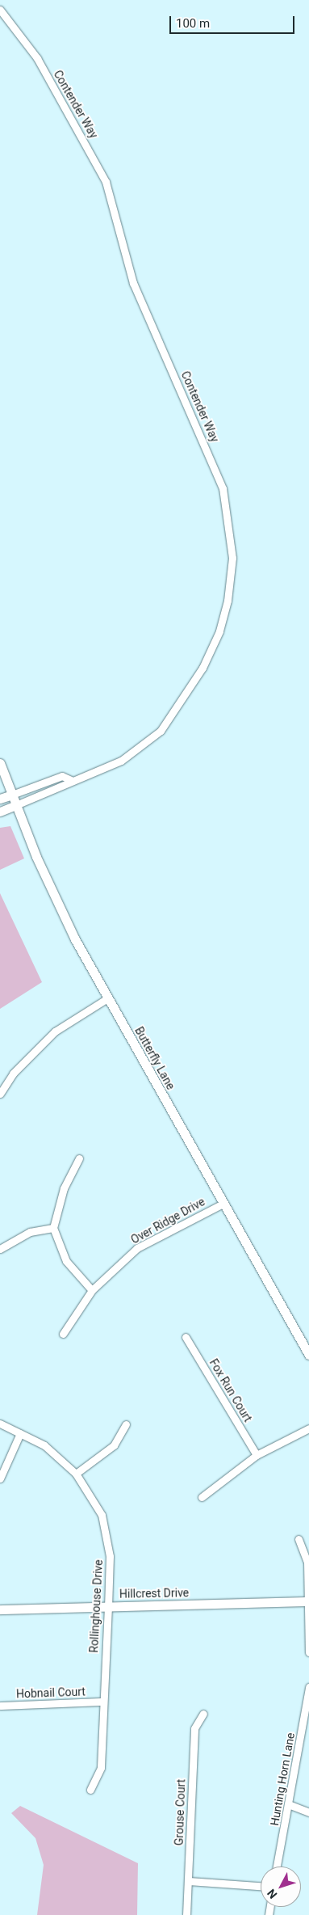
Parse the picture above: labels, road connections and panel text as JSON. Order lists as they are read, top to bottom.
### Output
{
  "streets": {
    "street": [
      "Contender Way",
      "Butterfly Lane",
      "Over Ridge Drive",
      "Fox Run Court",
      "Hillcrest Drive",
      "Rollinghouse Drive",
      "Hobnail Court",
      "Hunting Horn Lane",
      "Grouse Court"
    ]
  },
  "crossings": [
    ["Contender Way", "Butterfly Lane"],
    ["Butterfly Lane", "Over Ridge Drive"],
    ["Hillcrest Drive", "Rollinghouse Drive"],
    ["Rollinghouse Drive", "Hobnail Court"]
  ],
  "scale_bar": "100 m",
  "north": "bottom left"
}
